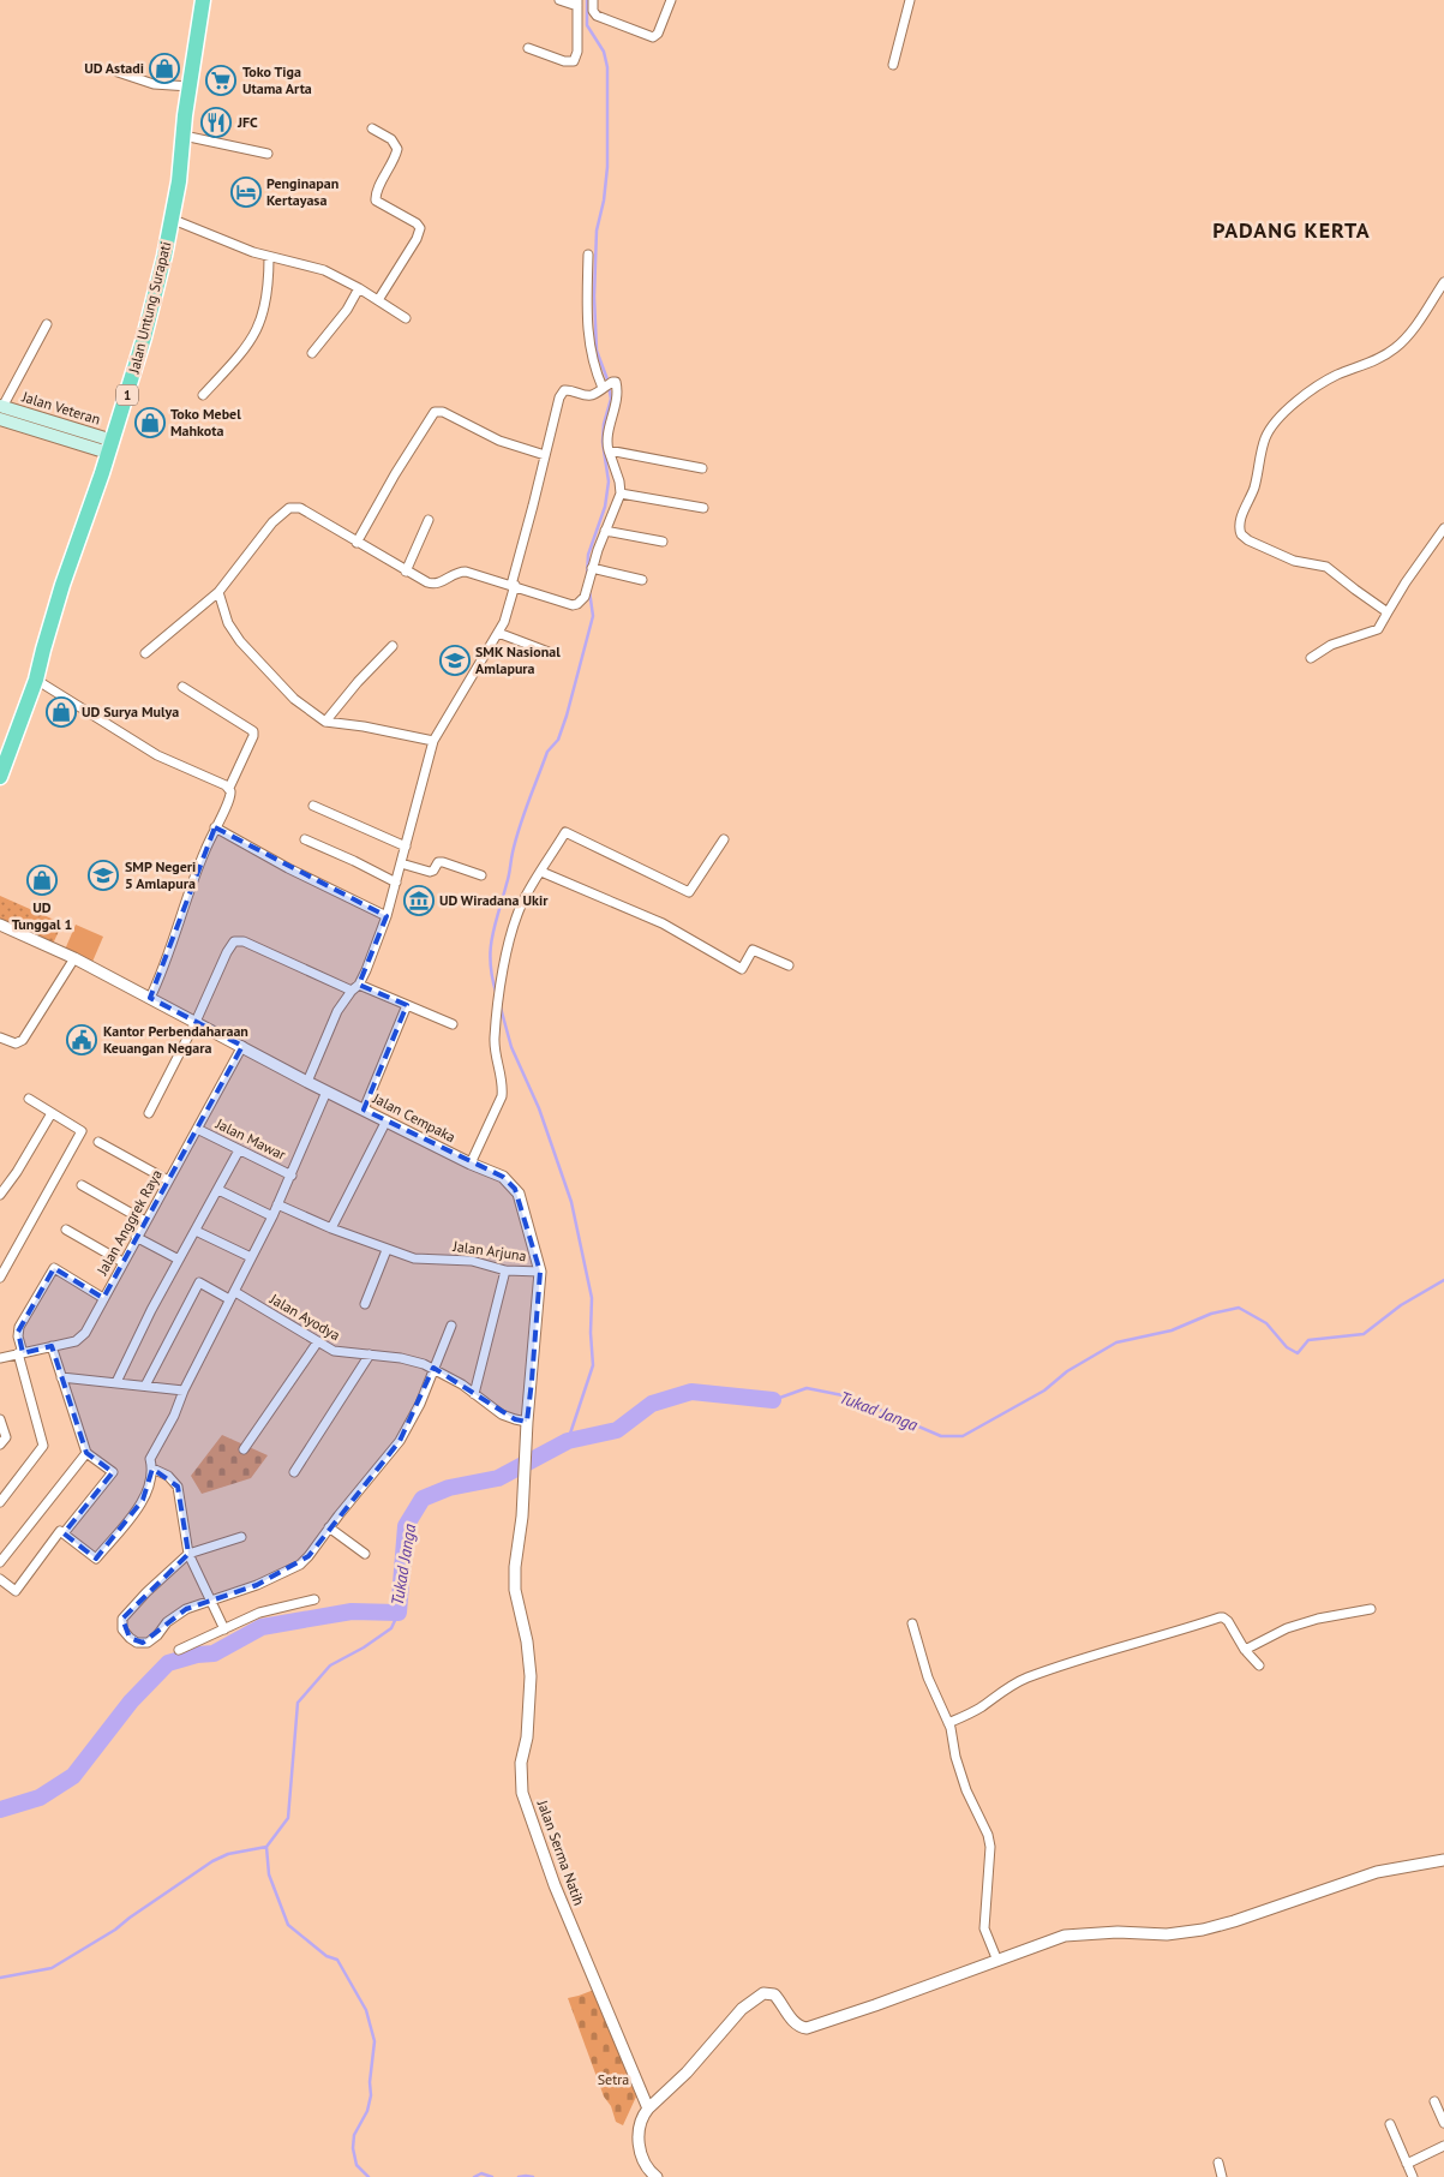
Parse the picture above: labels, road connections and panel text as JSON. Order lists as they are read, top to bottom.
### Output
{
  "streets": {
    "highway": ["Jalan Untung Surapati", "1"],
    "main road": ["Jalan Veteran"],
    "street": [
      "Jalan Cempaka",
      "Jalan Mawar",
      "Jalan Anggrek Raya",
      "Jalan Arjuna",
      "Jalan Ayodya",
      "Jalan Serma Natih"
    ]
  },
  "crossings": [
    ["Jalan Untung Surapati", "Jalan Veteran"],
    ["Jalan Cempaka", "Jalan Anggrek Raya"],
    ["Jalan Cempaka", "Jalan Arjuna"],
    ["Jalan Cempaka", "Jalan Ayodya"],
    ["Jalan Cempaka", "Jalan Serma Natih"],
    ["Jalan Mawar", "Jalan Anggrek Raya"]
  ],
  "districts": ["PADANG KERTA"],
  "water": ["Tukad Janga"],
  "parks": ["Setra"],
  "places": {
    "shop": [
      "UD Astadi",
      "Toko Mebel Mahkota",
      "UD Surya Mulya",
      "UD Tunggal 1"
    ],
    "supermarket": ["Toko Tiga Utama Arta"],
    "restaurant": ["JFC"],
    "hotel": ["Penginapan Kertayasa"],
    "school or university": ["SMK Nasional Amlapura", "SMP Negeri 5 Amlapura"],
    "museum": ["UD Wiradana Ukir"],
    "public building": ["Kantor Perbendaharaan Keuangan Negara"]
  }
}
